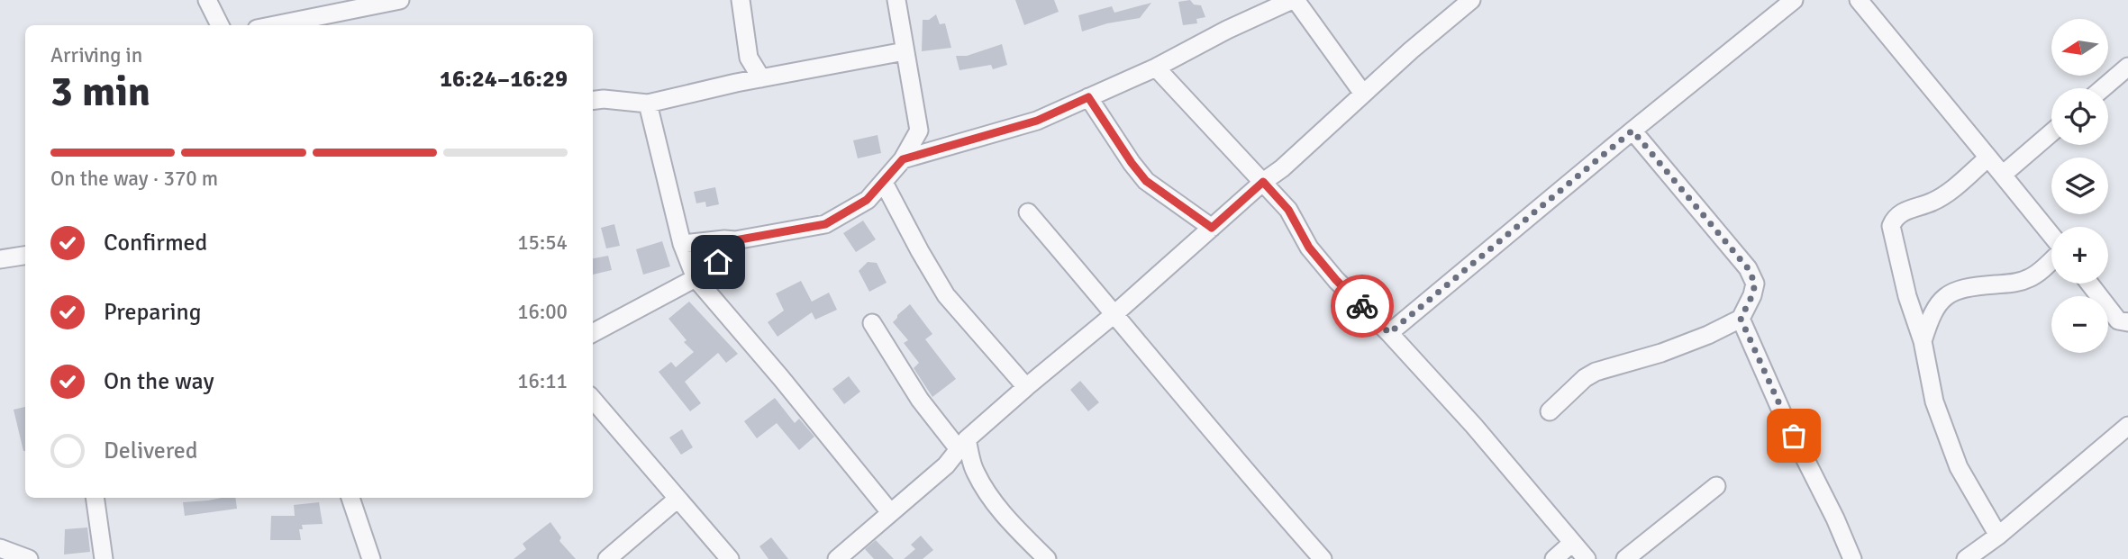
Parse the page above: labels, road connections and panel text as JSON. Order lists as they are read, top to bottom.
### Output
{
  "north": "left",
  "page": {
    "map_buttons": ["+", "−"],
    "heading": ["3 min", "Arriving in", "16:24–16:29"],
    "bar": "On the way · 370 m",
    "list": [
      ["Confirmed", "15:54"],
      ["Preparing", "16:00"],
      ["On the way", "16:11"],
      "Delivered"
    ]
  }
}
